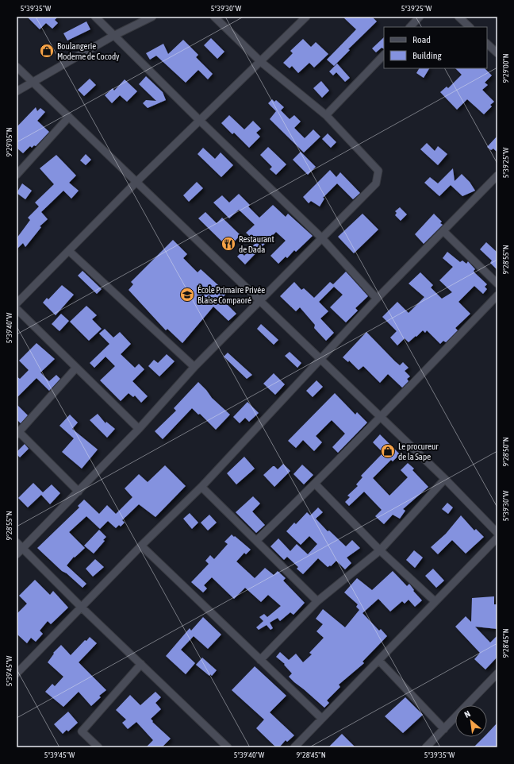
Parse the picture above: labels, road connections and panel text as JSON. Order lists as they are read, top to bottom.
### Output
{
  "places": {
    "shop": ["Boulangerie Moderne de Cocody", "Le procureur de la Sape"],
    "restaurant": ["Restaurant de Dada"],
    "school or university": ["École Primaire Privée Blaise Compaoré"]
  },
  "legend": ["Road", "Building"],
  "north": "top left",
  "coordinates": [
    "5°39'35\"W",
    "5°39'30\"W",
    "5°39'25\"W",
    "9°29'00\"N",
    "9°29'05\"N",
    "9°28'55\"N",
    "5°39'40\"W",
    "9°28'50\"N",
    "9°28'45\"N",
    "5°39'45\"W"
  ]
}
